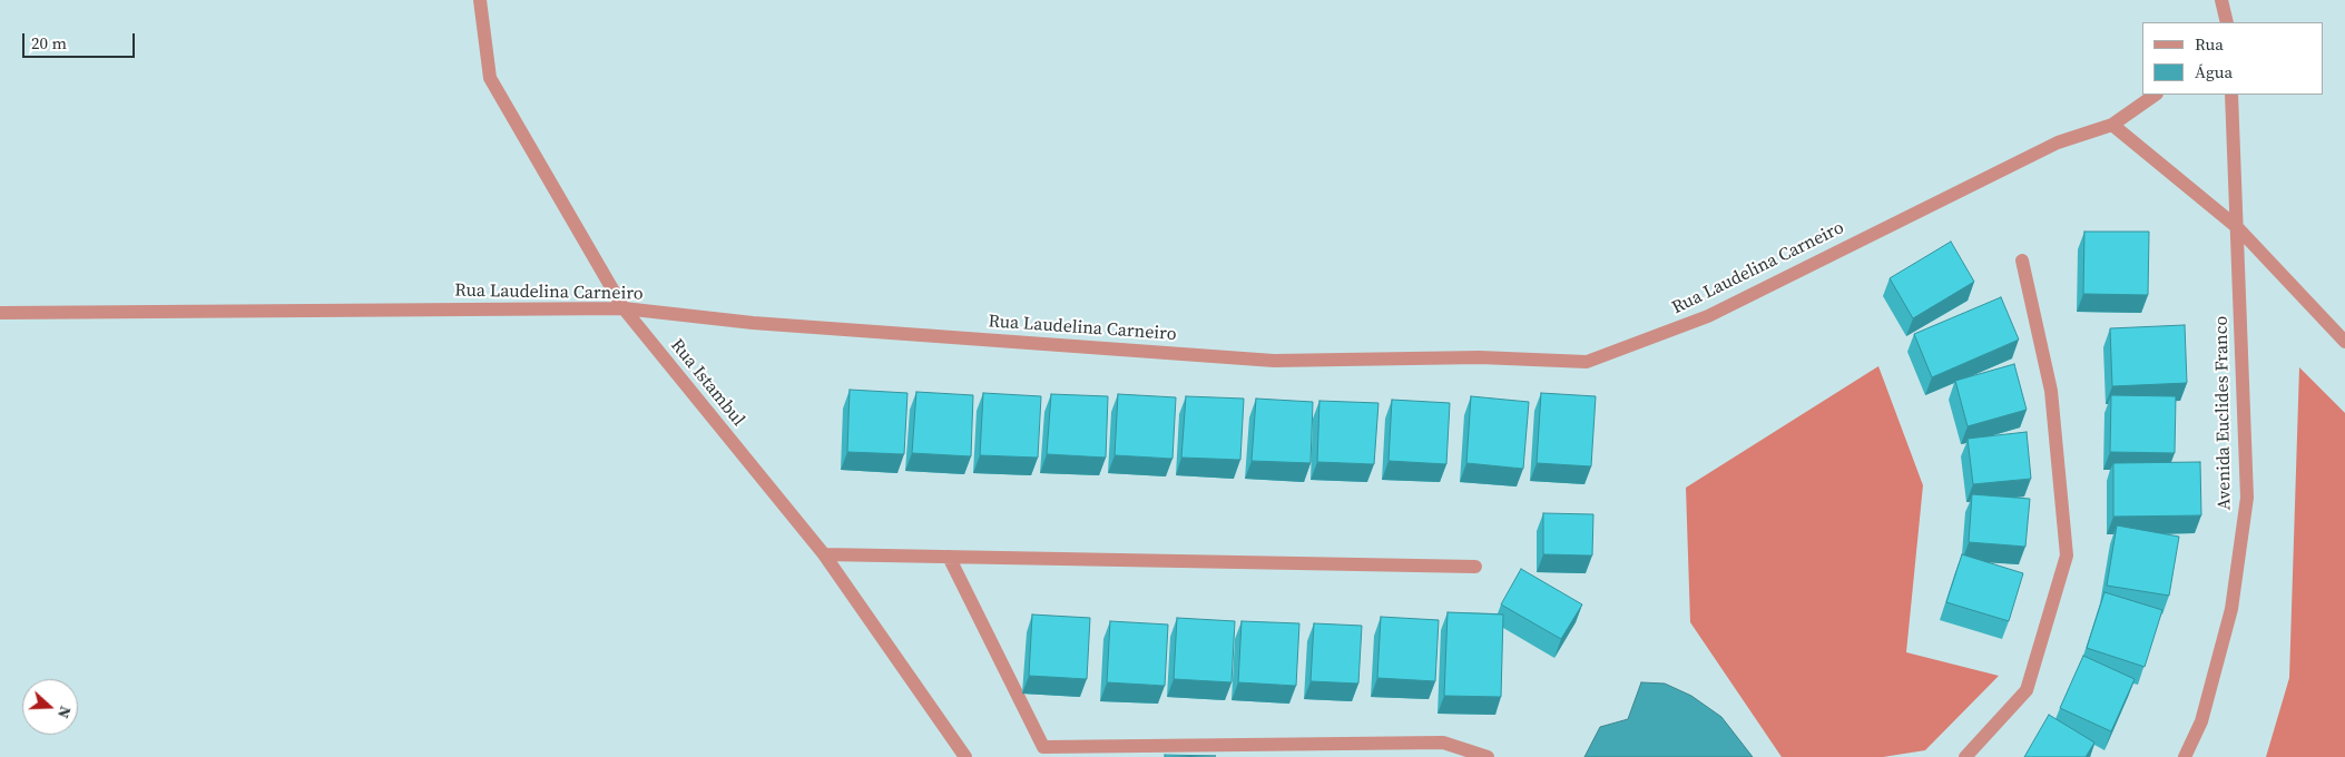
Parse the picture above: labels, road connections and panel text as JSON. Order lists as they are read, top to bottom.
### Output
{
  "streets": {
    "street": ["Rua Laudelina Carneiro", "Rua Istambul", "Avenida Euclides Franco"]
  },
  "crossings": [
    ["Rua Laudelina Carneiro", "Rua Istambul"]
  ],
  "legend": ["Rua", "Água"],
  "scale_bar": "20 m",
  "north": "right"
}
